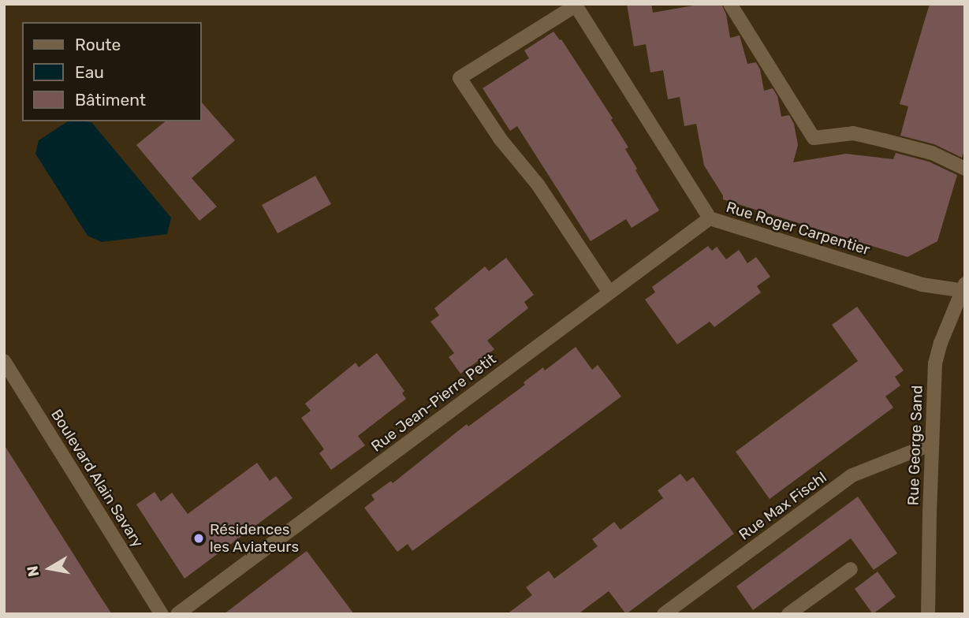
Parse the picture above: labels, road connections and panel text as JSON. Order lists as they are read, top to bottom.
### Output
{
  "streets": {
    "street": [
      "Rue Roger Carpentier",
      "Rue Jean-Pierre Petit",
      "Rue George Sand",
      "Boulevard Alain Savary",
      "Rue Max Fischl"
    ]
  },
  "crossings": [
    ["Rue Roger Carpentier", "Rue Jean-Pierre Petit"],
    ["Rue Roger Carpentier", "Rue George Sand"],
    ["Rue George Sand", "Rue Max Fischl"]
  ],
  "places": ["Résidences les Aviateurs"],
  "legend": ["Route", "Eau", "Bâtiment"],
  "north": "left"
}
